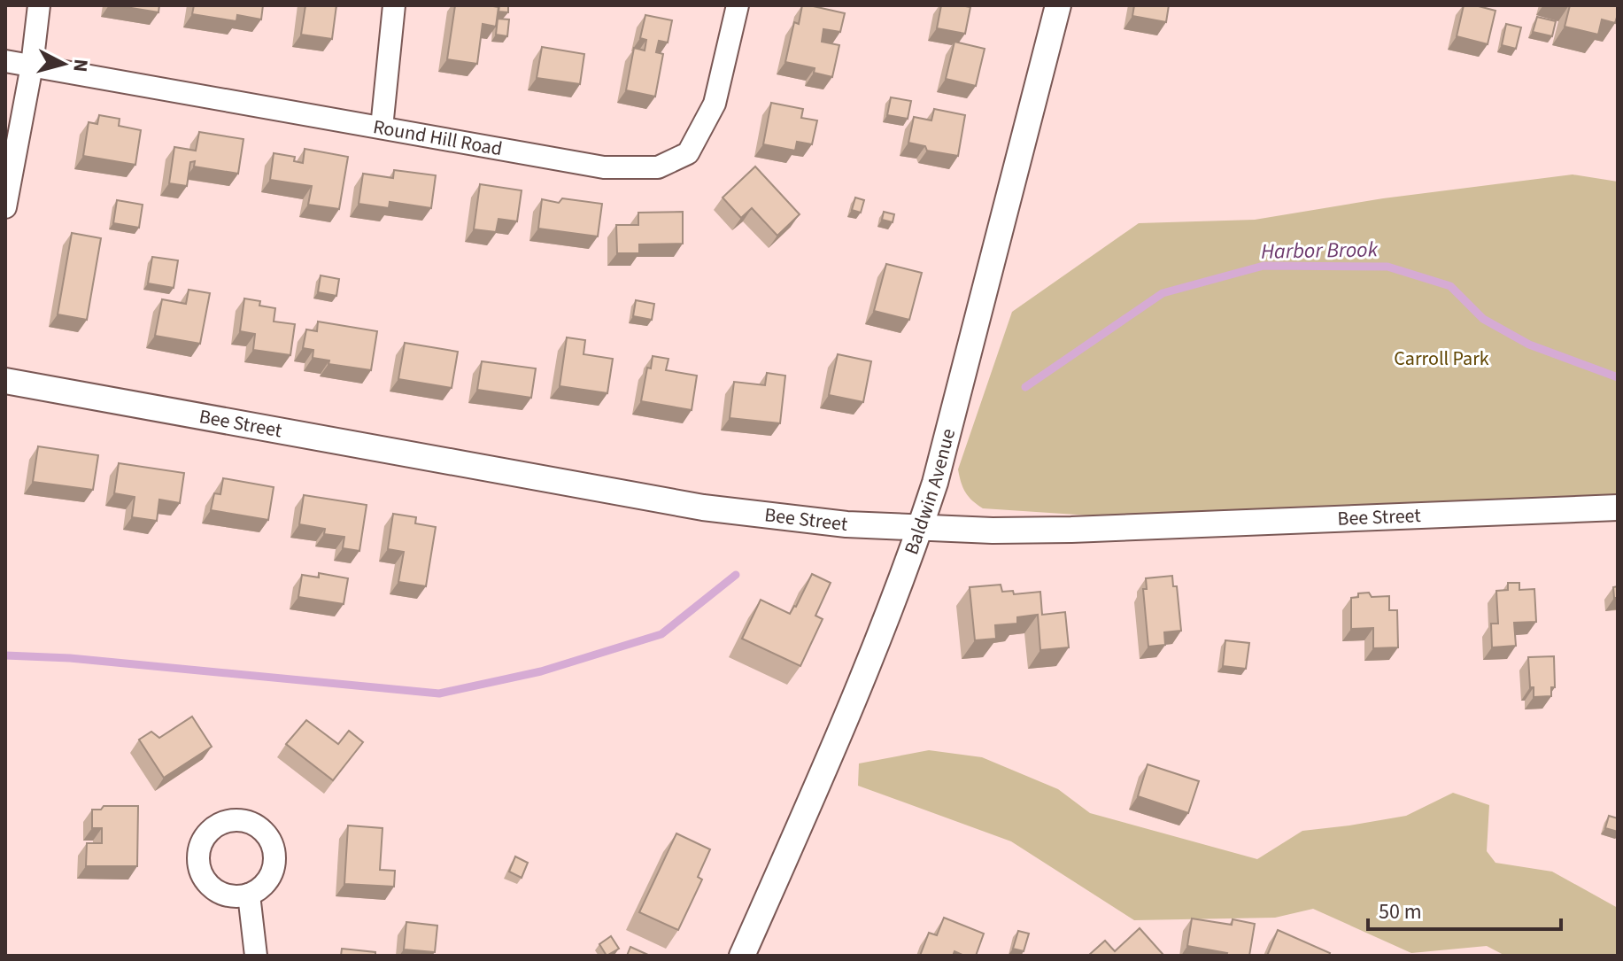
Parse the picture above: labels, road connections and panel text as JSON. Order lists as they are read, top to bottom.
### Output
{
  "streets": {
    "street": ["Round Hill Road", "Bee Street", "Baldwin Avenue"]
  },
  "crossings": [
    ["Bee Street", "Baldwin Avenue"]
  ],
  "water": ["Harbor Brook"],
  "parks": ["Carroll Park"],
  "scale_bar": "50 m",
  "north": "right"
}
